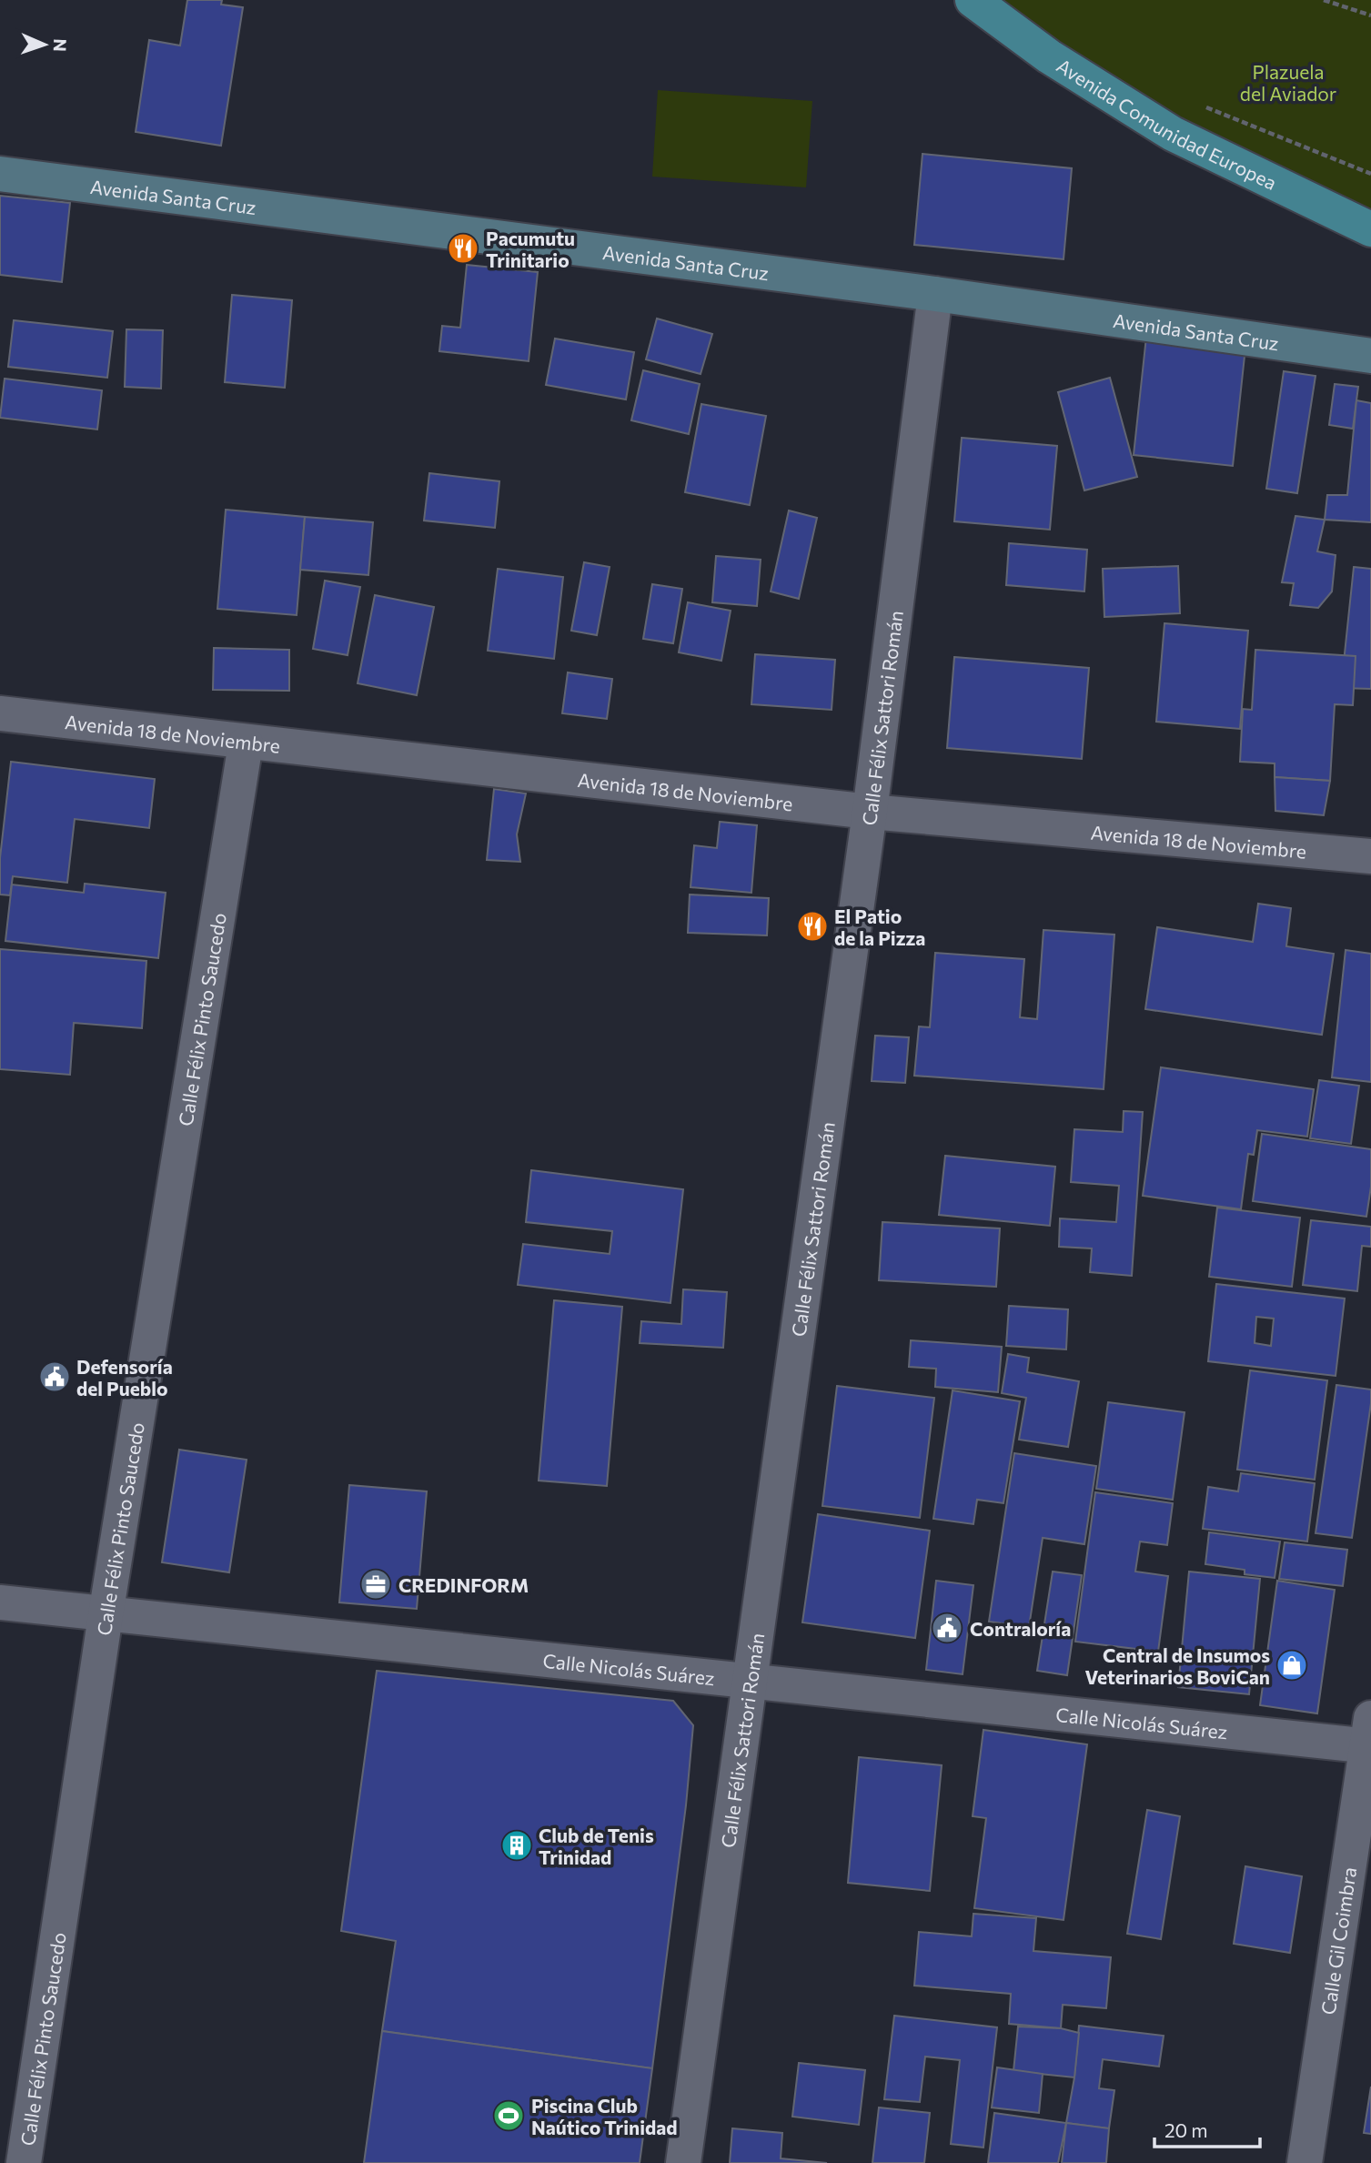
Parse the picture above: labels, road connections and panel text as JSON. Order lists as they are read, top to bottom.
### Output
{
  "streets": {
    "main road": ["Avenida Comunidad Europea", "Avenida Santa Cruz"],
    "street": [
      "Calle Félix Sattori Román",
      "Avenida 18 de Noviembre",
      "Calle Félix Pinto Saucedo",
      "Calle Nicolás Suárez",
      "Calle Gil Coimbra"
    ]
  },
  "crossings": [
    ["Avenida Santa Cruz", "Calle Félix Sattori Román"],
    ["Calle Félix Sattori Román", "Avenida 18 de Noviembre"],
    ["Calle Félix Sattori Román", "Calle Nicolás Suárez"],
    ["Avenida 18 de Noviembre", "Calle Félix Pinto Saucedo"],
    ["Calle Félix Pinto Saucedo", "Calle Nicolás Suárez"],
    ["Calle Nicolás Suárez", "Calle Gil Coimbra"]
  ],
  "parks": ["Plazuela del Aviador"],
  "places": {
    "restaurant": ["Pacumutu Trinitario", "El Patio de la Pizza"],
    "public building": ["Defensoría del Pueblo", "Contraloría"],
    "office": ["CREDINFORM"],
    "shop": ["Central de Insumos Veterinarios BoviCan"],
    "building": ["Club de Tenis Trinidad"],
    "sports": ["Piscina Club Naútico Trinidad"]
  },
  "scale_bar": "20 m",
  "north": "right"
}
